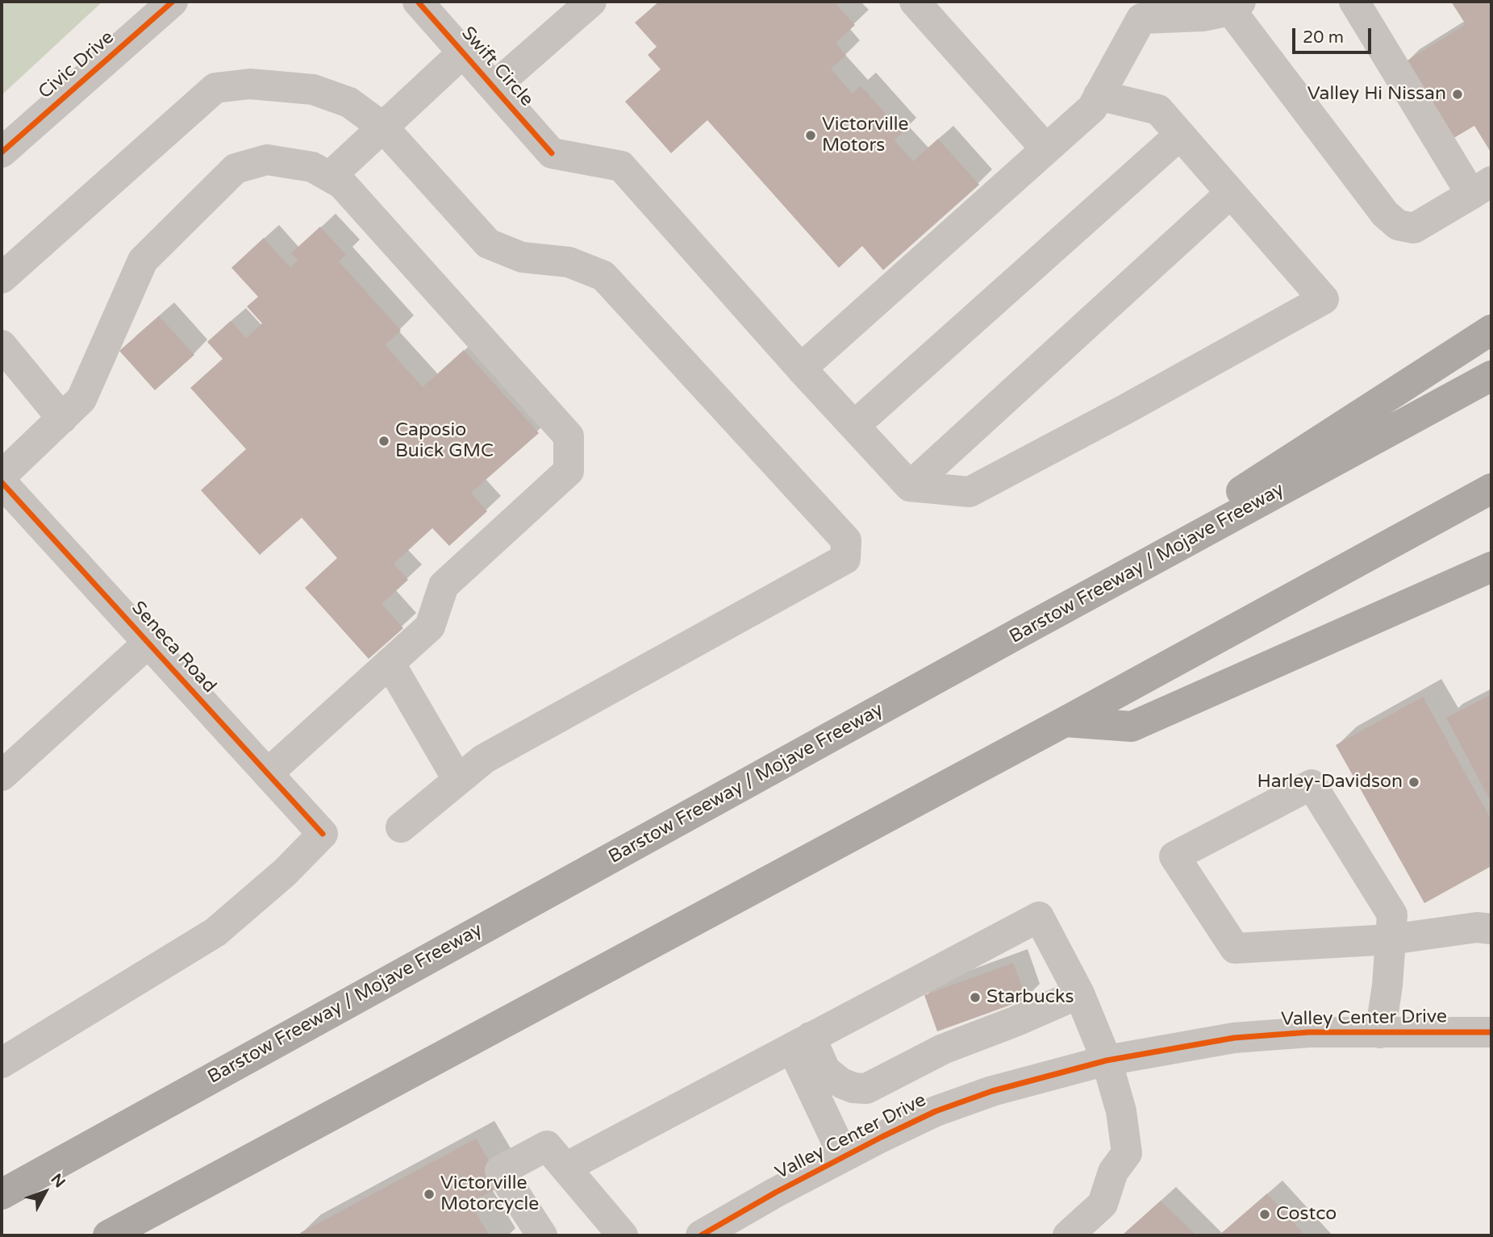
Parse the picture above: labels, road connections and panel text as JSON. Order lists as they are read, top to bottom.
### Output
{
  "streets": {
    "highway": ["Barstow Freeway / Mojave Freeway"],
    "street": [
      "Civic Drive",
      "Swift Circle",
      "Seneca Road",
      "Valley Center Drive"
    ]
  },
  "places": [
    "Valley Hi Nissan",
    "Victorville Motors",
    "Caposio Buick GMC",
    "Harley-Davidson",
    "Starbucks",
    "Victorville Motorcycle",
    "Costco"
  ],
  "scale_bar": "20 m",
  "north": "top right"
}
